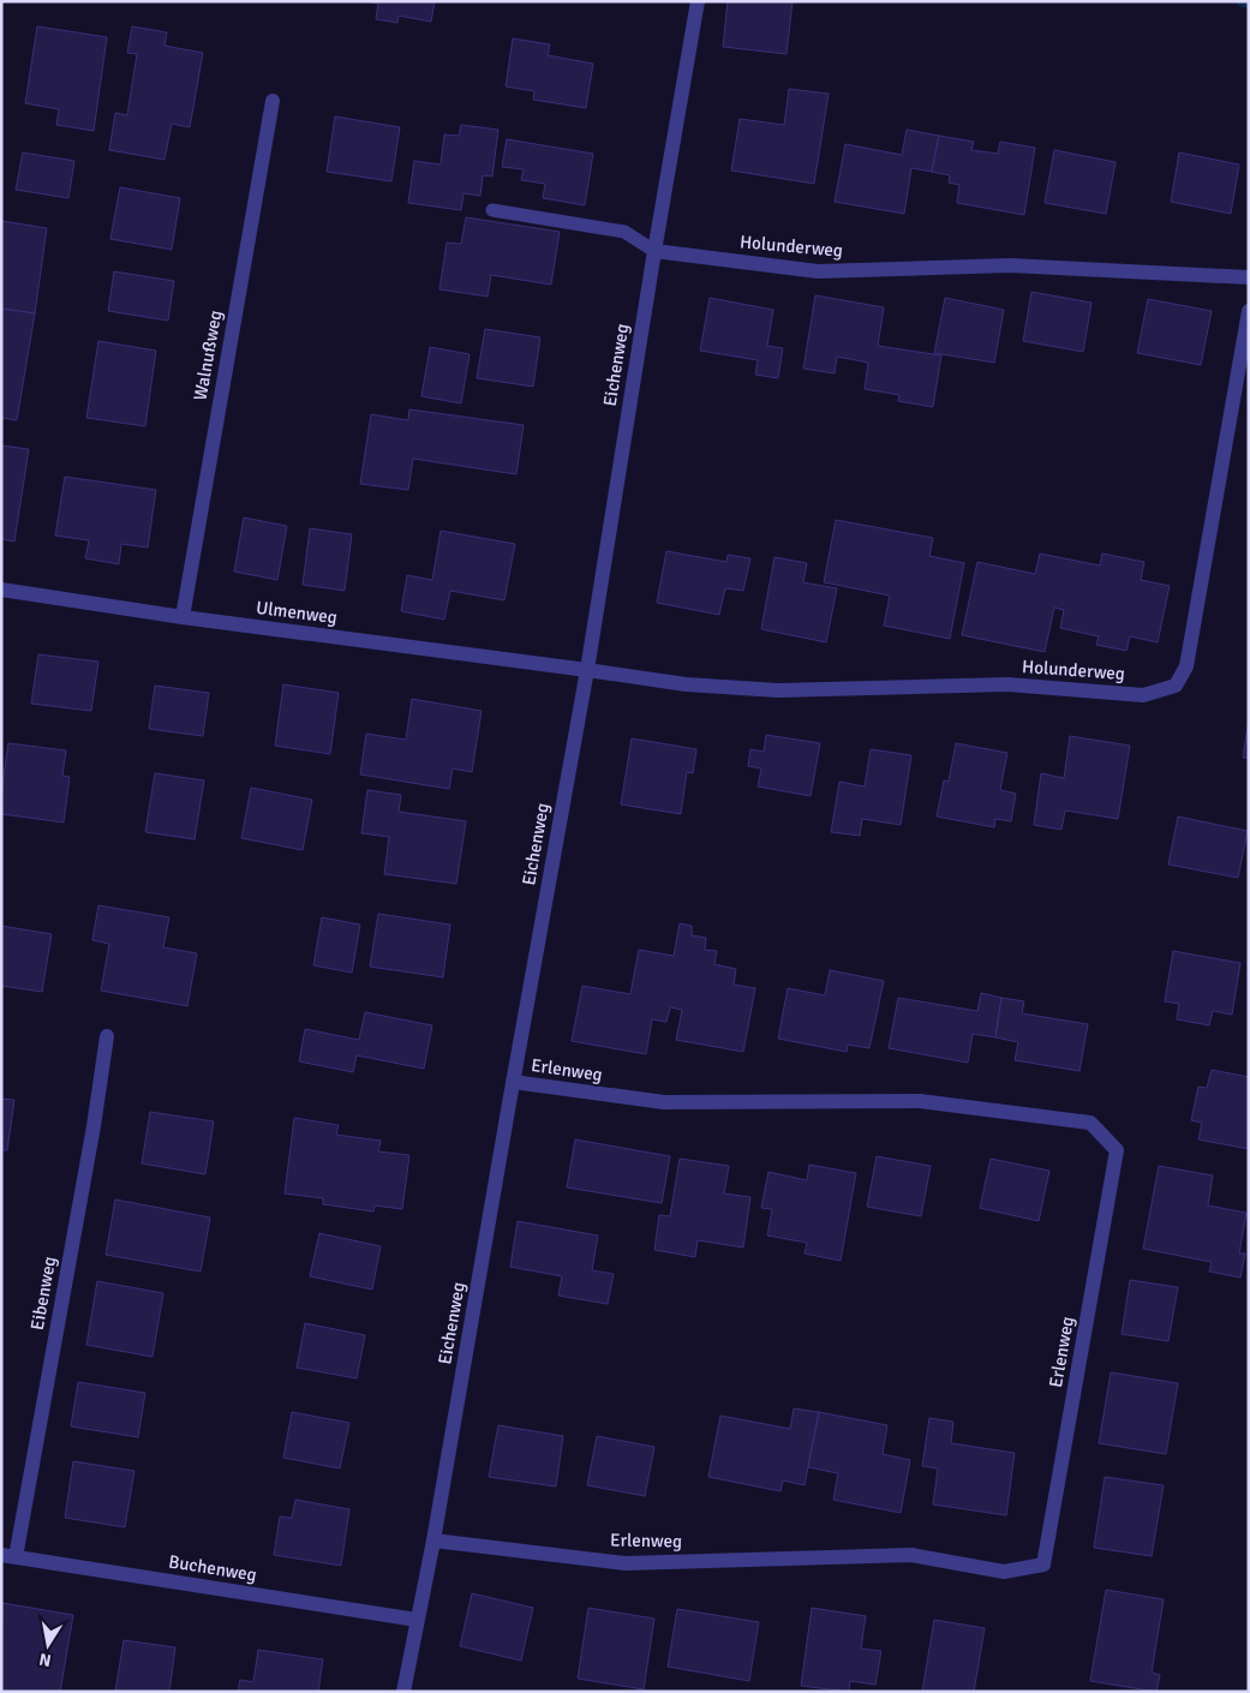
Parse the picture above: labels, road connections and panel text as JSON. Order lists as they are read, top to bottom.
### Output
{
  "streets": {
    "street": [
      "Holunderweg",
      "Walnußweg",
      "Eichenweg",
      "Ulmenweg",
      "Erlenweg",
      "Eibenweg",
      "Buchenweg"
    ]
  },
  "crossings": [
    ["Holunderweg", "Eichenweg"],
    ["Holunderweg", "Ulmenweg"],
    ["Walnußweg", "Ulmenweg"],
    ["Eichenweg", "Ulmenweg"],
    ["Eichenweg", "Erlenweg"],
    ["Eichenweg", "Buchenweg"],
    ["Eibenweg", "Buchenweg"]
  ],
  "north": "bottom"
}
